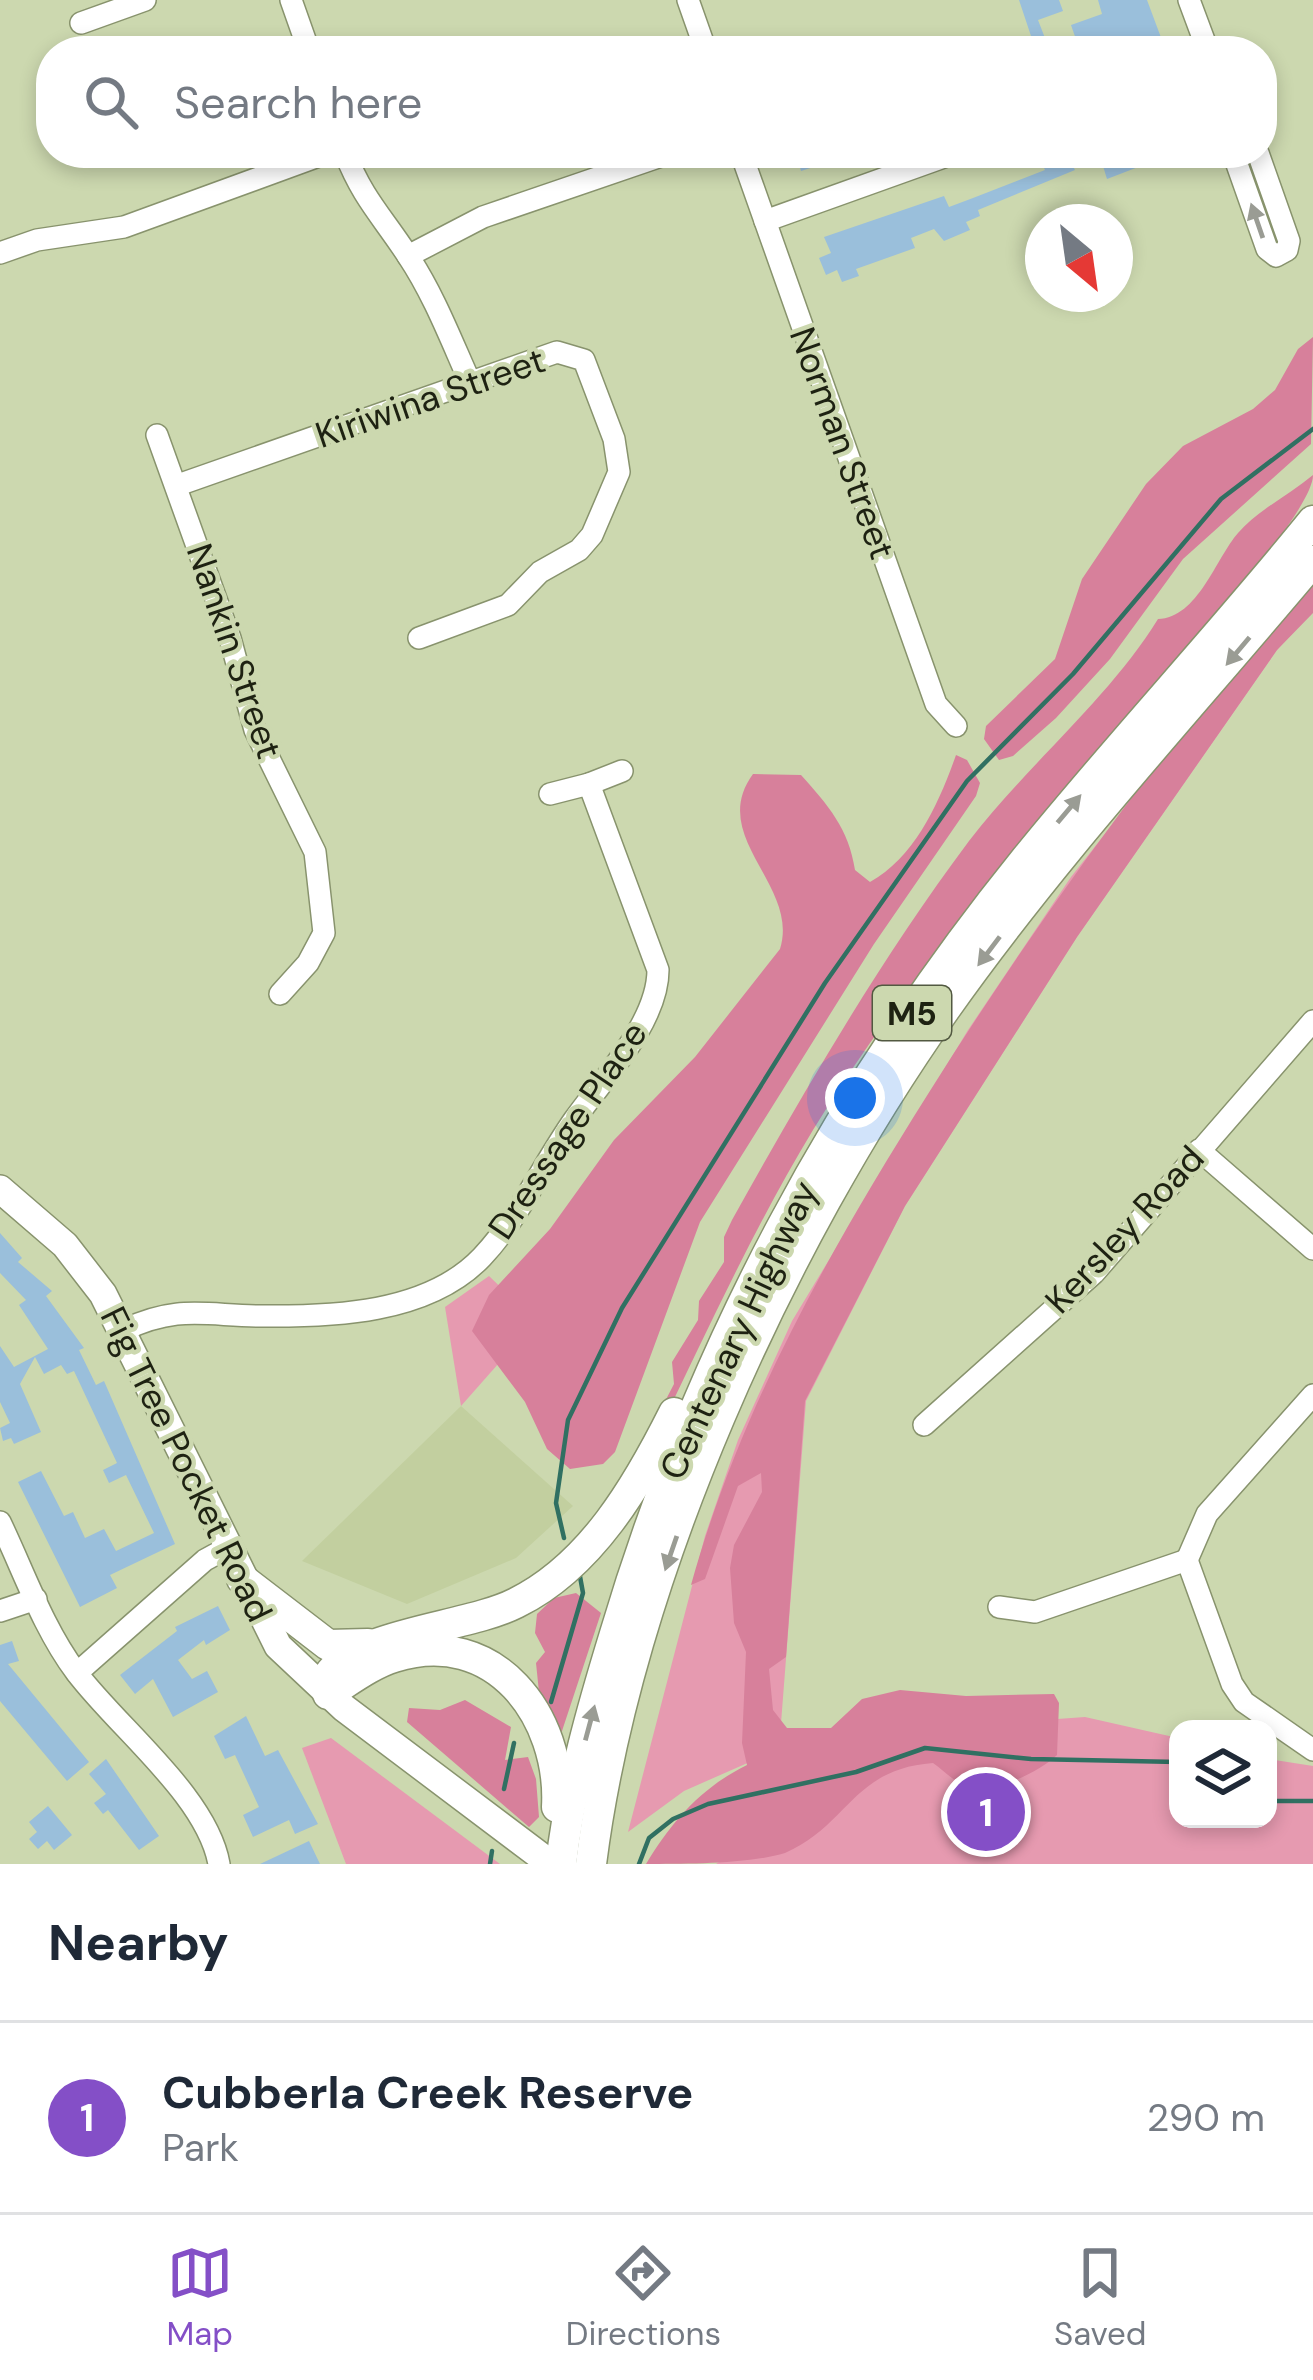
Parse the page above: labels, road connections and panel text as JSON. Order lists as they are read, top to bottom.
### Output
{
  "streets": {
    "highway": ["M5", "Centenary Highway"],
    "main road": ["Fig Tree Pocket Road"],
    "street": [
      "Kiriwina Street",
      "Norman Street",
      "Nankin Street",
      "Dressage Place",
      "Kersley Road"
    ]
  },
  "crossings": [
    ["Kiriwina Street", "Nankin Street"],
    ["Dressage Place", "Fig Tree Pocket Road"],
    ["Centenary Highway", "Fig Tree Pocket Road"]
  ],
  "north": "bottom right",
  "page": {
    "search": "Search here",
    "pins": "1",
    "heading": "Nearby",
    "list": [
      {
        "mark": "1",
        "name": "Cubberla Creek Reserve",
        "note": "Park",
        "value": "290 m"
      }
    ],
    "nav": ["Map", "Directions", "Saved"]
  }
}
